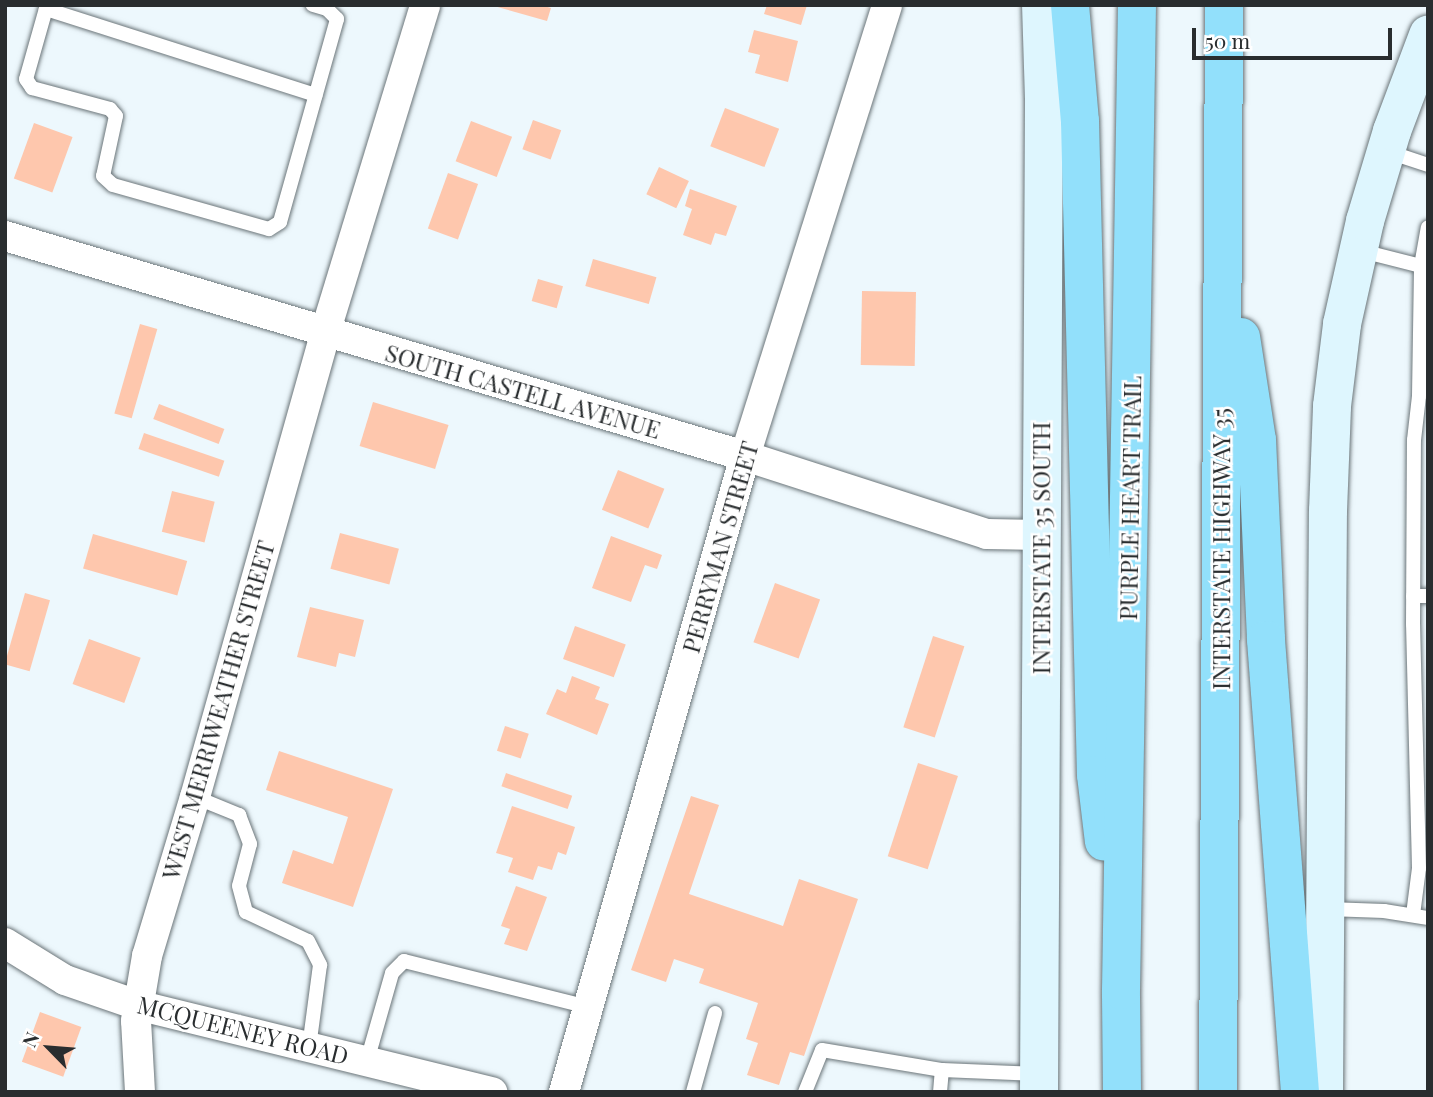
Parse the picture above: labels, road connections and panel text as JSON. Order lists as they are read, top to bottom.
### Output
{
  "streets": {
    "highway": ["PURPLE HEART TRAIL", "INTERSTATE HIGHWAY 35"],
    "main road": ["INTERSTATE 35 SOUTH"],
    "street": [
      "SOUTH CASTELL AVENUE",
      "PERRYMAN STREET",
      "WEST MERRIWEATHER STREET",
      "MCQUEENEY ROAD"
    ]
  },
  "crossings": [
    ["SOUTH CASTELL AVENUE", "PERRYMAN STREET"],
    ["SOUTH CASTELL AVENUE", "INTERSTATE 35 SOUTH"],
    ["SOUTH CASTELL AVENUE", "WEST MERRIWEATHER STREET"],
    ["WEST MERRIWEATHER STREET", "MCQUEENEY ROAD"]
  ],
  "scale_bar": "50 m",
  "north": "top left"
}
